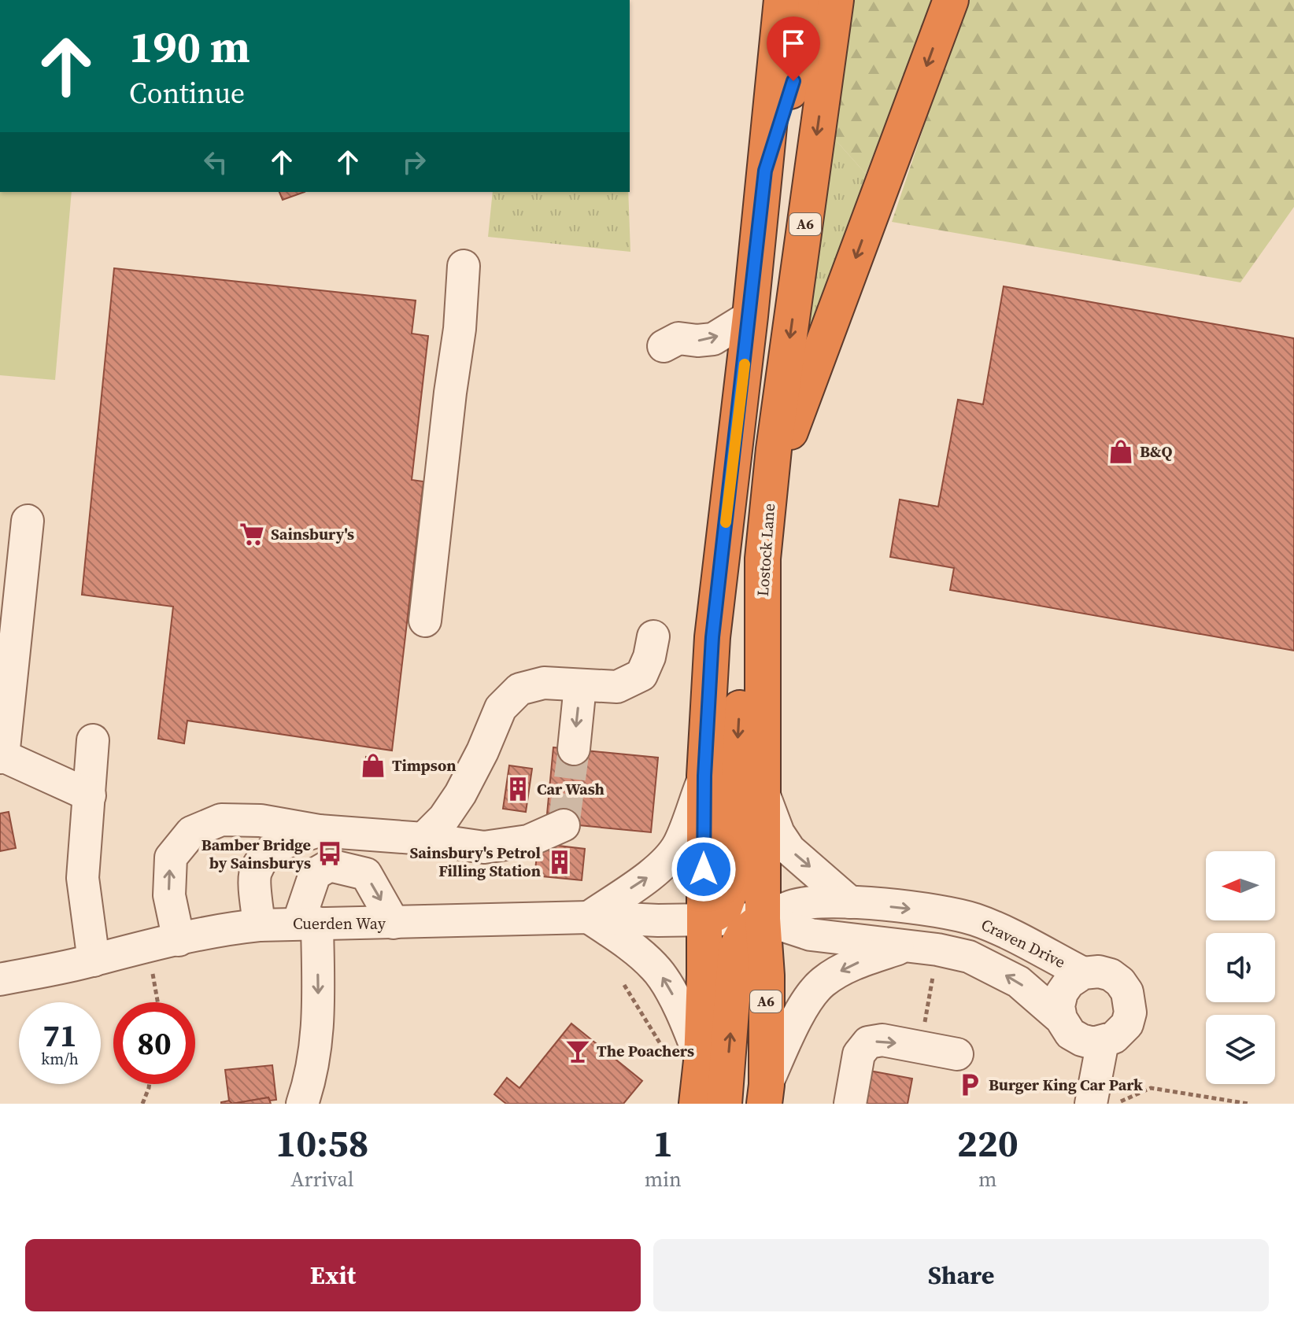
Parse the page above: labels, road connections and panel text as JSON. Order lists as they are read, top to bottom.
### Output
{
  "streets": {
    "highway": ["A6", "Lostock Lane"],
    "street": ["Cuerden Way", "Craven Drive"]
  },
  "crossings": [
    ["Lostock Lane", "Cuerden Way"],
    ["Lostock Lane", "Craven Drive"],
    ["Cuerden Way", "Craven Drive"]
  ],
  "places": {
    "shop": ["B&Q", "Timpson"],
    "supermarket": ["Sainsbury's"],
    "building": ["Car Wash", "Sainsbury's Petrol Filling Station"],
    "bus stop": ["Bamber Bridge by Sainsburys"],
    "bar": ["The Poachers"],
    "parking": ["Burger King Car Park"]
  },
  "north": "left",
  "page": {
    "turn": ["190 m", "Continue"],
    "speed": "71 km/h",
    "limit": "80",
    "eta": [
      "10:58",
      "Arrival",
      "1",
      "min",
      "220",
      "m"
    ],
    "buttons": ["Exit", "Share"]
  }
}
